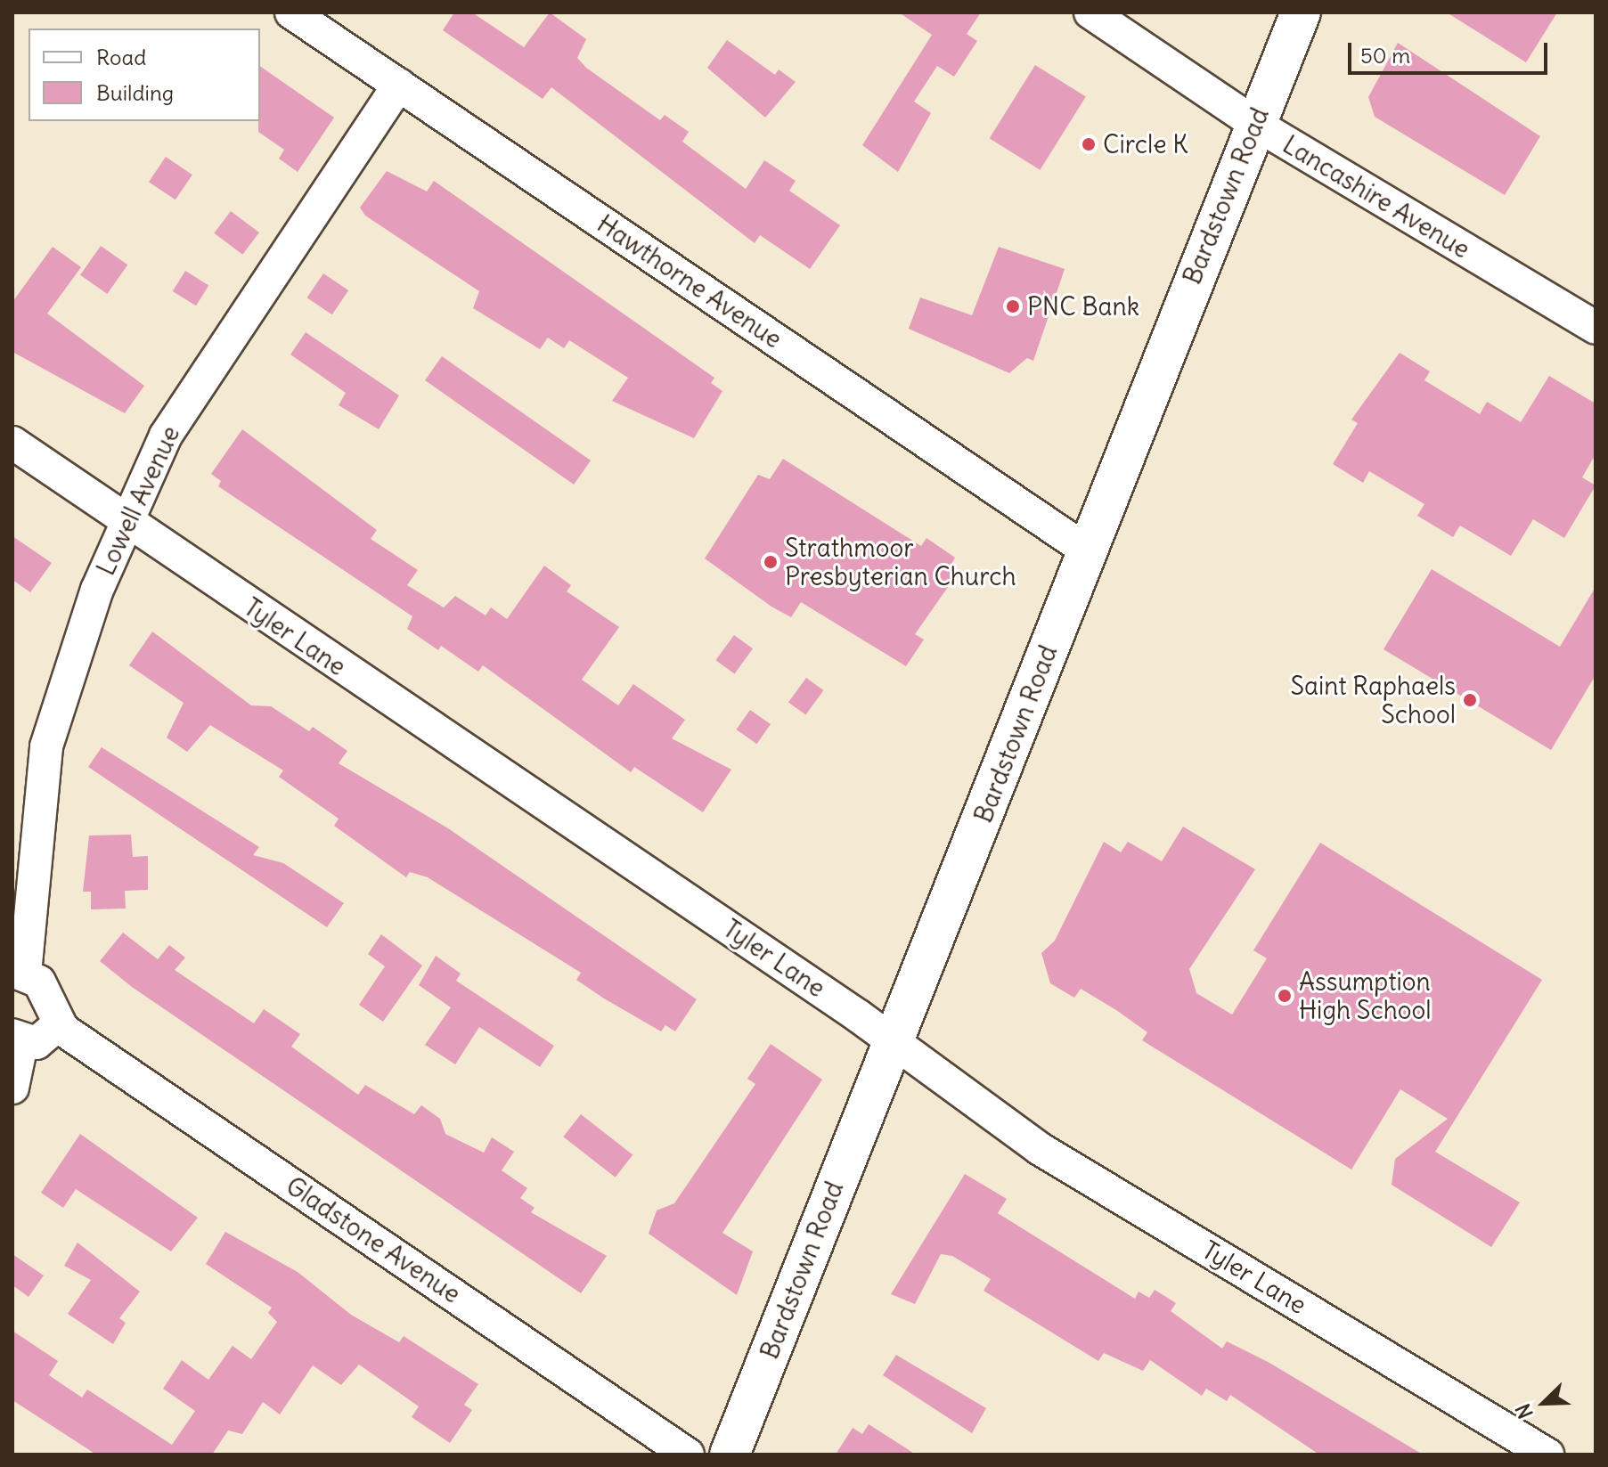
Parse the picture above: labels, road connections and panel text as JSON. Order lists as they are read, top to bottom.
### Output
{
  "streets": {
    "main road": ["Bardstown Road"],
    "street": [
      "Lancashire Avenue",
      "Hawthorne Avenue",
      "Lowell Avenue",
      "Tyler Lane",
      "Gladstone Avenue"
    ]
  },
  "crossings": [
    ["Bardstown Road", "Lancashire Avenue"],
    ["Bardstown Road", "Hawthorne Avenue"],
    ["Bardstown Road", "Tyler Lane"],
    ["Hawthorne Avenue", "Lowell Avenue"],
    ["Lowell Avenue", "Tyler Lane"]
  ],
  "places": [
    "Circle K",
    "PNC Bank",
    "Strathmoor Presbyterian Church",
    "Saint Raphaels School",
    "Assumption High School"
  ],
  "legend": ["Road", "Building"],
  "scale_bar": "50 m",
  "north": "bottom left"
}
